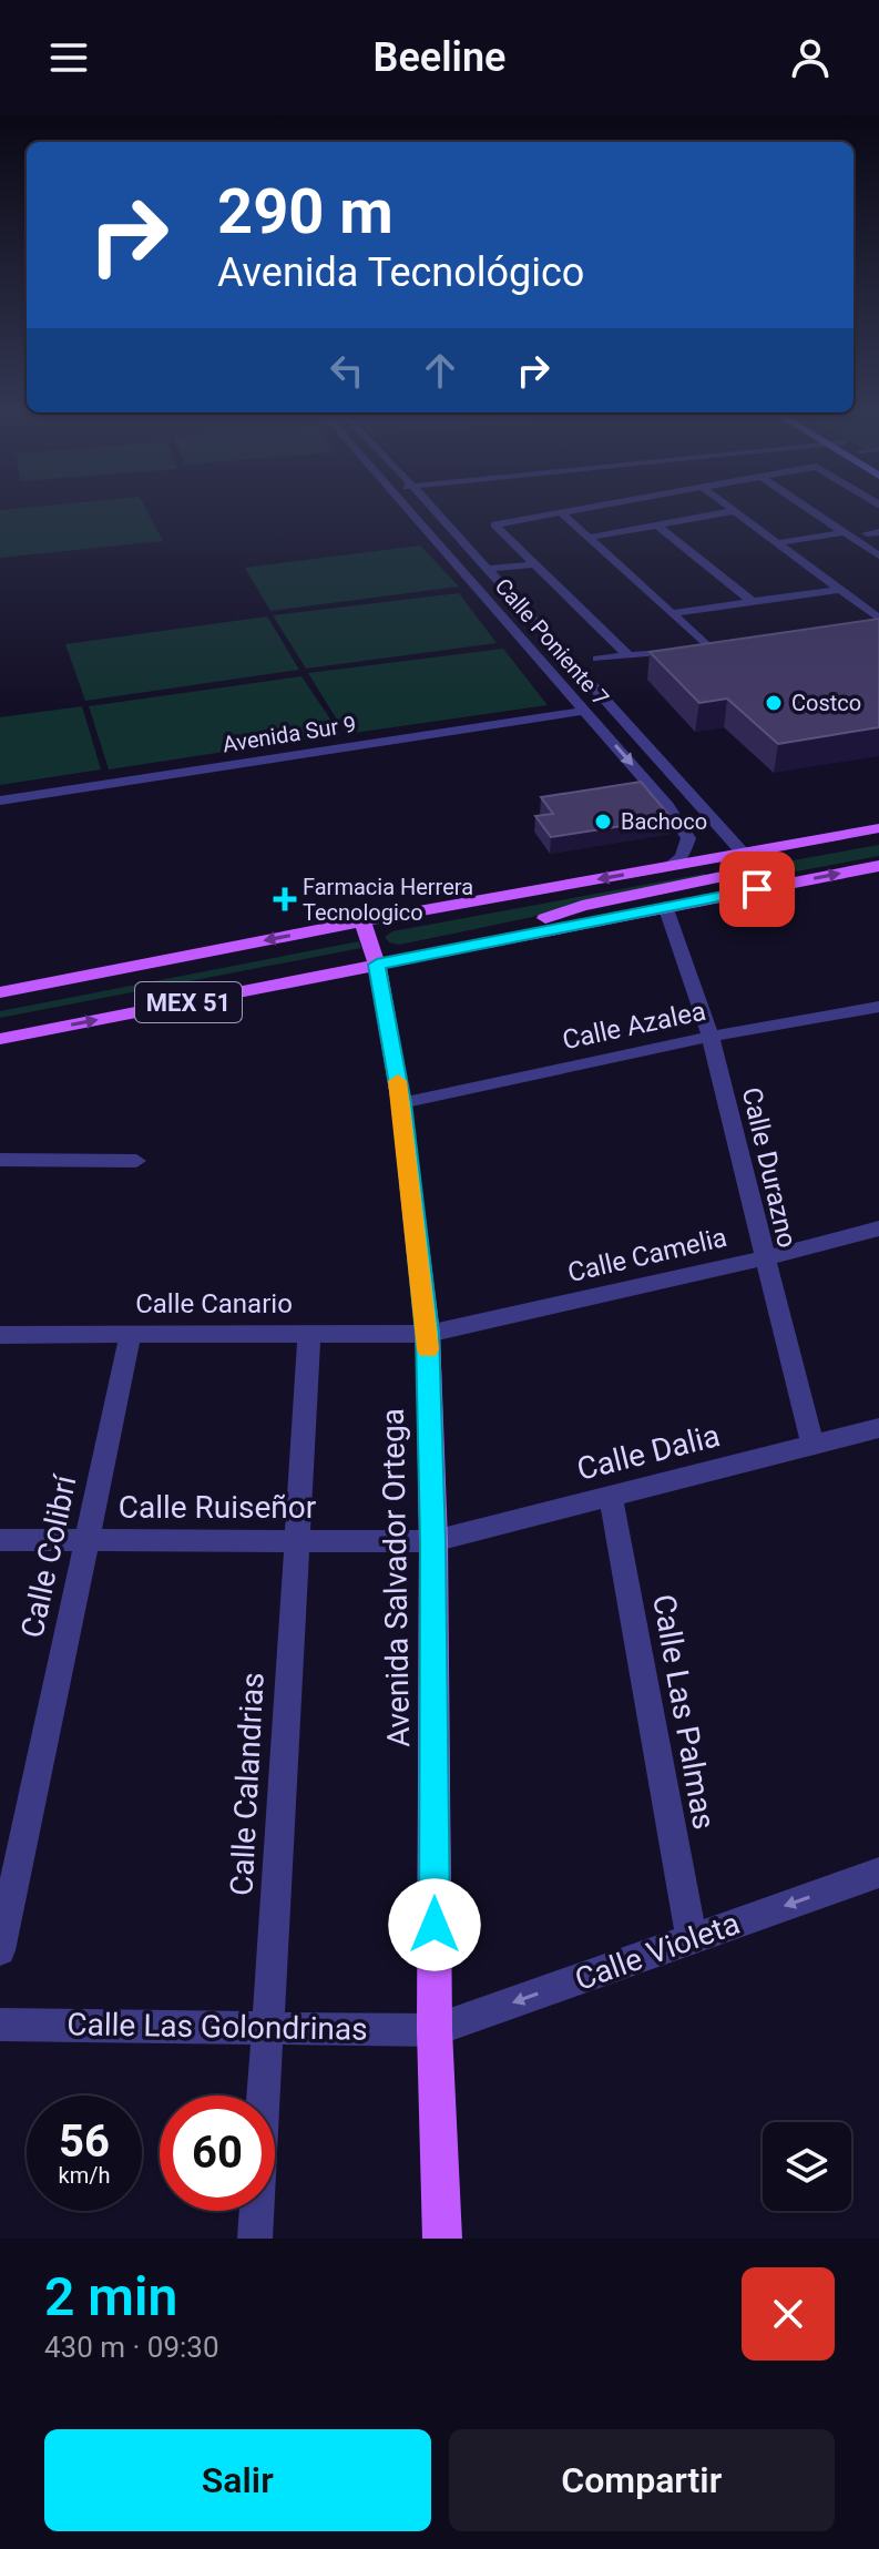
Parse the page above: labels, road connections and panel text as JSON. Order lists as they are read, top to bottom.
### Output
{
  "streets": {
    "main road": ["MEX 51", "Avenida Salvador Ortega"],
    "street": [
      "Calle Poniente 7",
      "Avenida Sur 9",
      "Calle Azalea",
      "Calle Durazno",
      "Calle Camelia",
      "Calle Canario",
      "Calle Dalia",
      "Calle Ruiseñor",
      "Calle Colibrí",
      "Calle Las Palmas",
      "Calle Calandrias",
      "Calle Violeta",
      "Calle Las Golondrinas"
    ]
  },
  "crossings": [
    ["Calle Poniente 7", "Avenida Sur 9"],
    ["Calle Poniente 7", "MEX 51"],
    ["MEX 51", "Calle Durazno"],
    ["MEX 51", "Avenida Salvador Ortega"],
    ["Calle Azalea", "Calle Durazno"],
    ["Calle Azalea", "Avenida Salvador Ortega"],
    ["Calle Durazno", "Calle Camelia"],
    ["Calle Durazno", "Calle Dalia"],
    ["Calle Camelia", "Calle Canario"],
    ["Calle Camelia", "Avenida Salvador Ortega"],
    ["Calle Canario", "Calle Colibrí"],
    ["Calle Canario", "Avenida Salvador Ortega"],
    ["Calle Canario", "Calle Calandrias"],
    ["Calle Dalia", "Calle Ruiseñor"],
    ["Calle Dalia", "Avenida Salvador Ortega"],
    ["Calle Dalia", "Calle Las Palmas"],
    ["Calle Ruiseñor", "Calle Colibrí"],
    ["Calle Ruiseñor", "Avenida Salvador Ortega"],
    ["Calle Ruiseñor", "Calle Calandrias"],
    ["Avenida Salvador Ortega", "Calle Violeta"],
    ["Avenida Salvador Ortega", "Calle Las Golondrinas"],
    ["Calle Las Palmas", "Calle Violeta"],
    ["Calle Calandrias", "Calle Las Golondrinas"],
    ["Calle Violeta", "Calle Las Golondrinas"]
  ],
  "one_way": ["Calle Violeta"],
  "places": {
    "other": ["Costco", "Bachoco"],
    "health": ["Farmacia Herrera Tecnologico"]
  },
  "page": {
    "header": "Beeline",
    "turn": ["290 m", "Avenida Tecnológico"],
    "speed": "56 km/h",
    "limit": "60",
    "heading": ["2 min", "430 m · 09:30"],
    "buttons": ["Salir", "Compartir"]
  }
}
